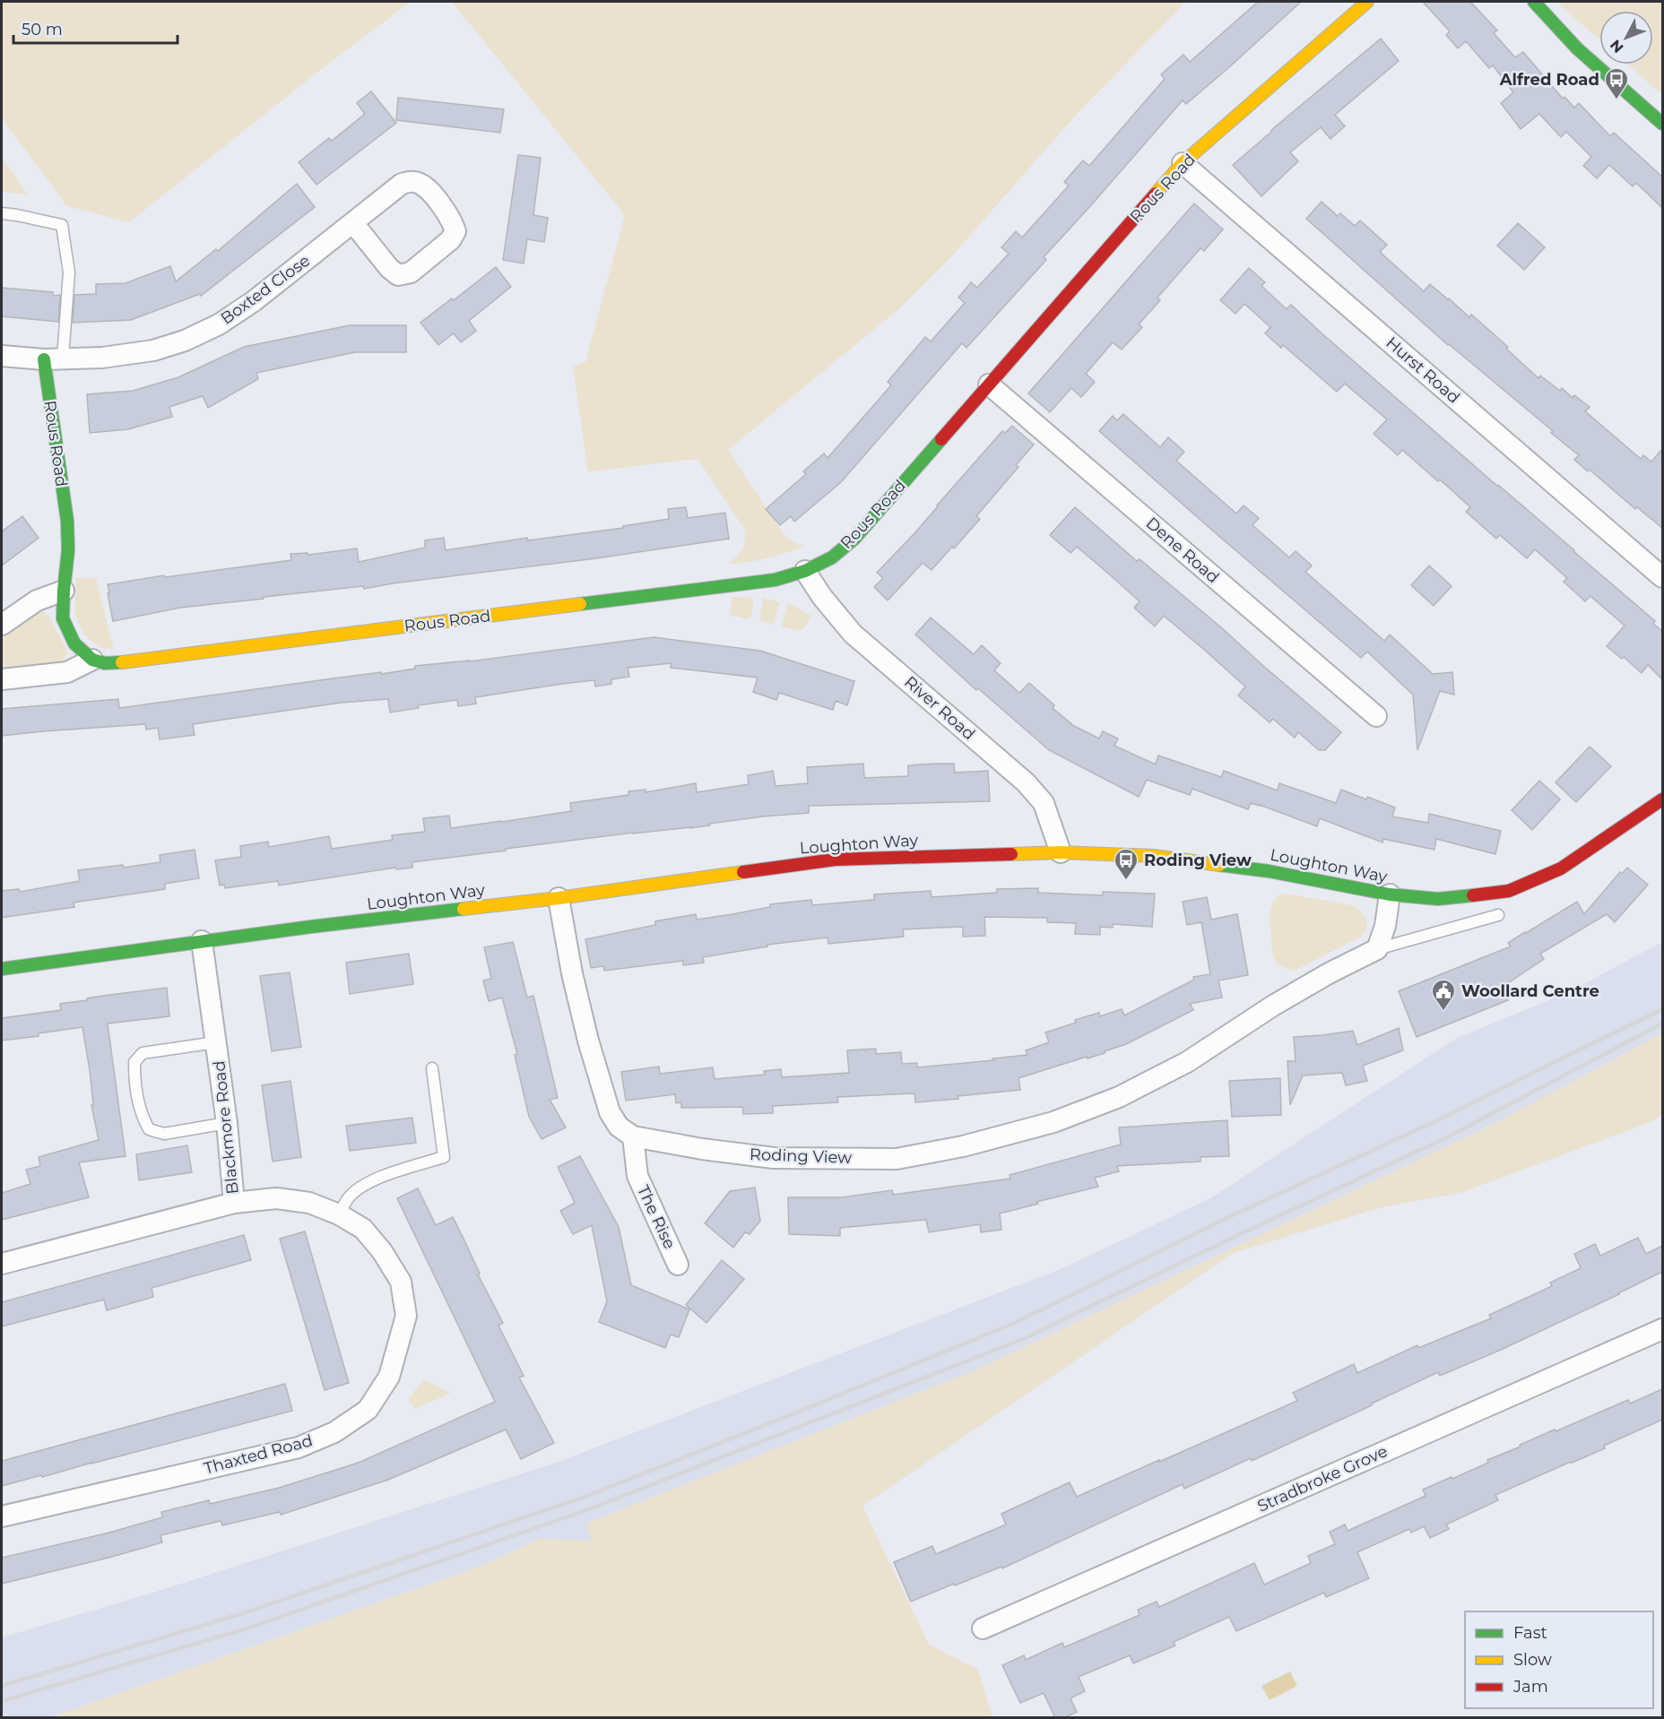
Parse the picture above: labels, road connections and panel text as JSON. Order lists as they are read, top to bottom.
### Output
{
  "streets": {
    "street": [
      "Rous Road",
      "Boxted Close",
      "Hurst Road",
      "Dene Road",
      "River Road",
      "Loughton Way",
      "Blackmore Road",
      "Roding View",
      "The Rise",
      "Thaxted Road",
      "Stradbroke Grove"
    ]
  },
  "crossings": [
    ["Rous Road", "Boxted Close"],
    ["Rous Road", "Hurst Road"],
    ["Rous Road", "Dene Road"],
    ["Rous Road", "River Road"],
    ["River Road", "Loughton Way"],
    ["Loughton Way", "Blackmore Road"],
    ["Blackmore Road", "Thaxted Road"],
    ["Roding View", "The Rise"]
  ],
  "places": {
    "bus stop": ["Alfred Road", "Roding View"],
    "public building": ["Woollard Centre"]
  },
  "legend": ["Fast", "Slow", "Jam"],
  "scale_bar": "50 m",
  "north": "bottom left"
}
